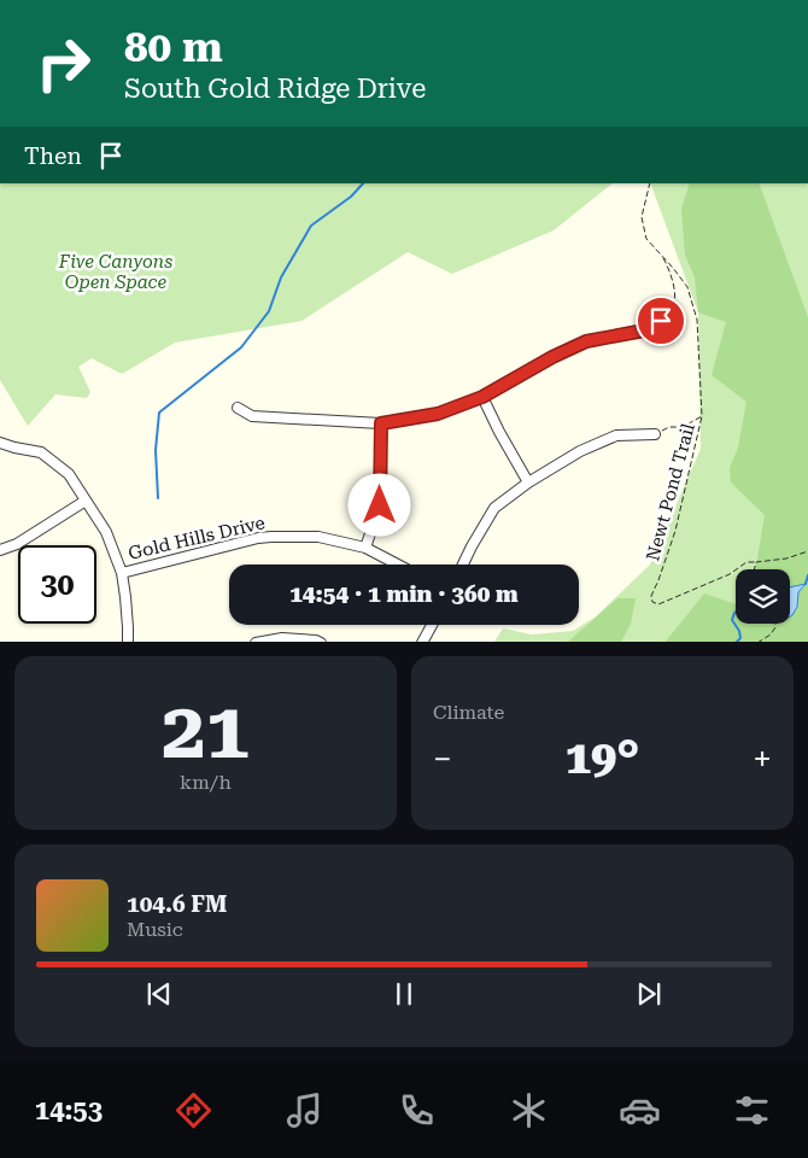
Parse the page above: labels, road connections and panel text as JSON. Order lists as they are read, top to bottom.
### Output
{
  "streets": {
    "street": ["Gold Hills Drive"],
    "path": ["Newt Pond Trail"]
  },
  "parks": ["Five Canyons Open Space"],
  "page": {
    "turn": ["80 m", "South Gold Ridge Drive"],
    "then": "Then",
    "limit": "30",
    "trip": "14:54 · 1 min · 360 m",
    "tile": [
      ["21", "km/h"],
      "Climate"
    ],
    "heat": ["−", "19°", "+"],
    "song": ["104.6 FM", "Music"],
    "tabs": "14:53"
  }
}
